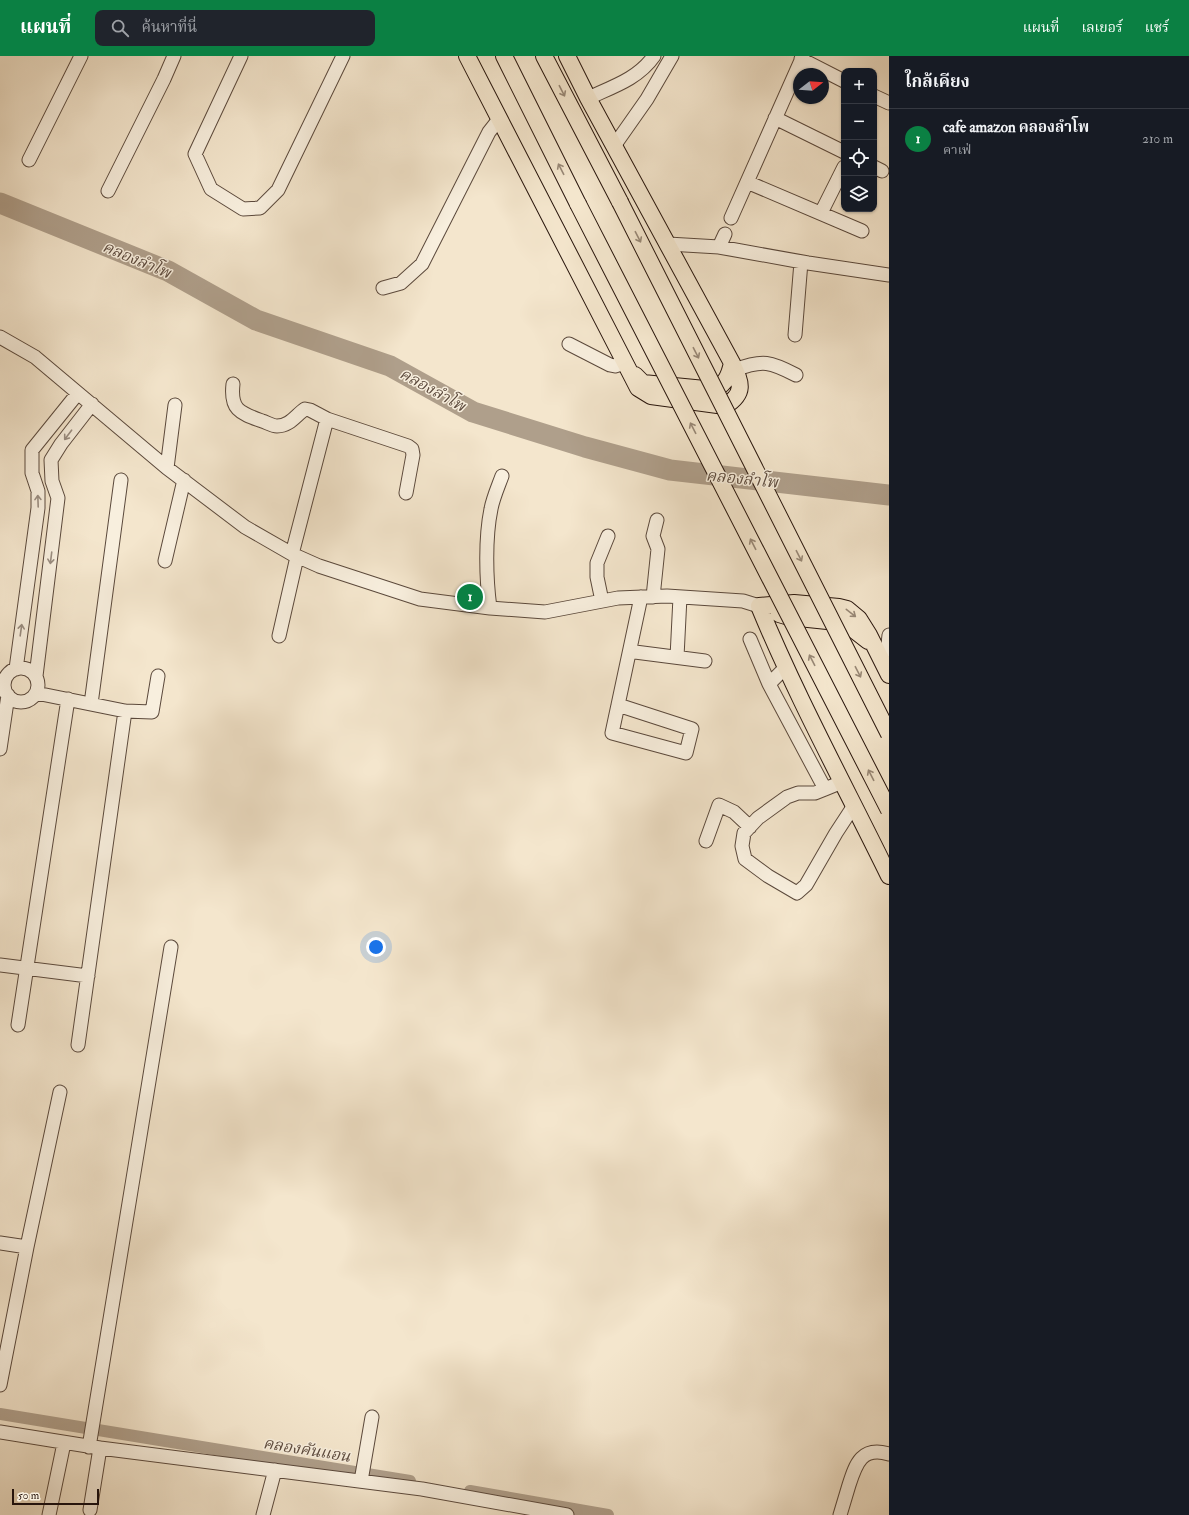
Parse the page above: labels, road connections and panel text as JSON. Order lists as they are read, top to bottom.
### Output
{
  "water": ["คลองลำโพ", "คลองคันแอน"],
  "scale_bar": "50 m",
  "north": "right",
  "page": {
    "header": "แผนที่",
    "search": "ค้นหาที่นี่",
    "nav": ["แผนที่", "เลเยอร์", "แชร์"],
    "heading": "ใกล้เคียง",
    "map_buttons": ["+", "−"],
    "list": [
      {
        "mark": "1",
        "name": "cafe amazon คลองลำโพ",
        "note": "คาเฟ่",
        "value": "210 m"
      }
    ],
    "pins": "1",
    "scale": "50 m"
  }
}
